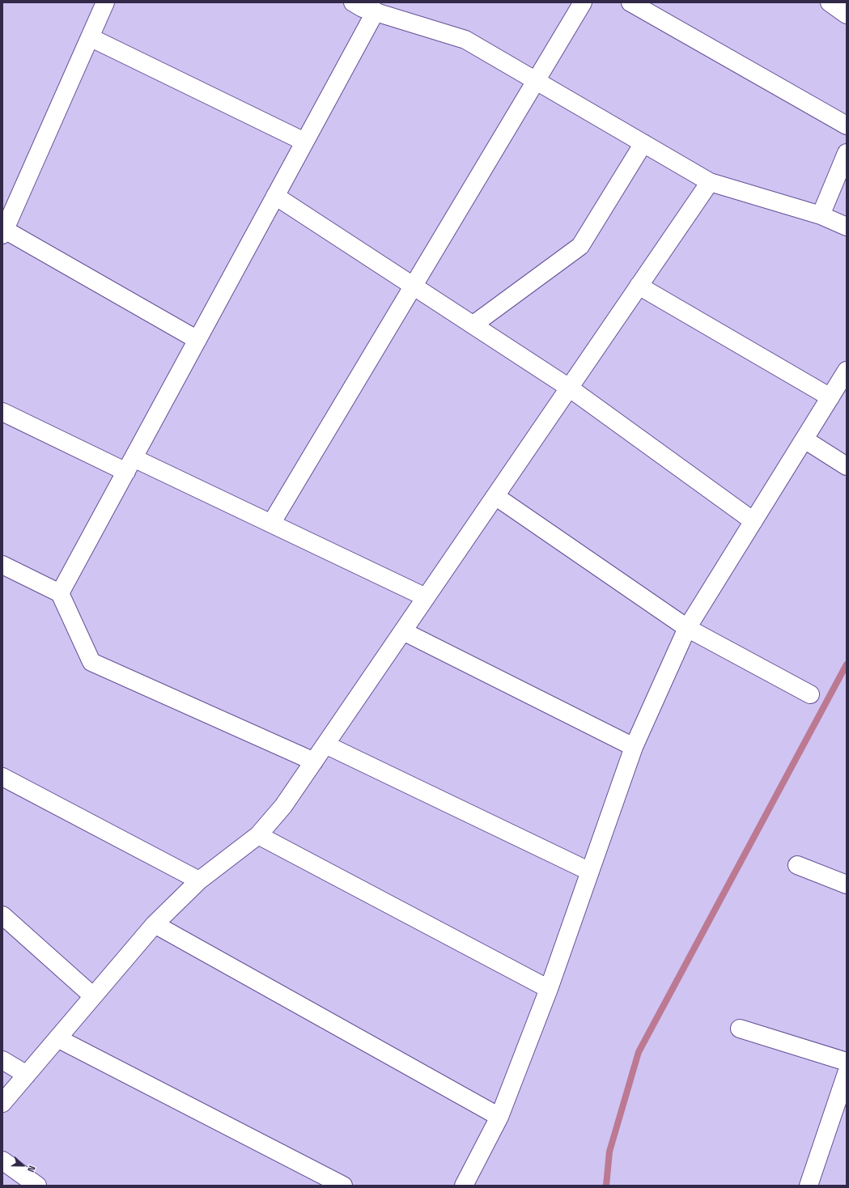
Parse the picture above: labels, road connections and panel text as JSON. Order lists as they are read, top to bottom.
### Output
{
  "north": "right"
}
